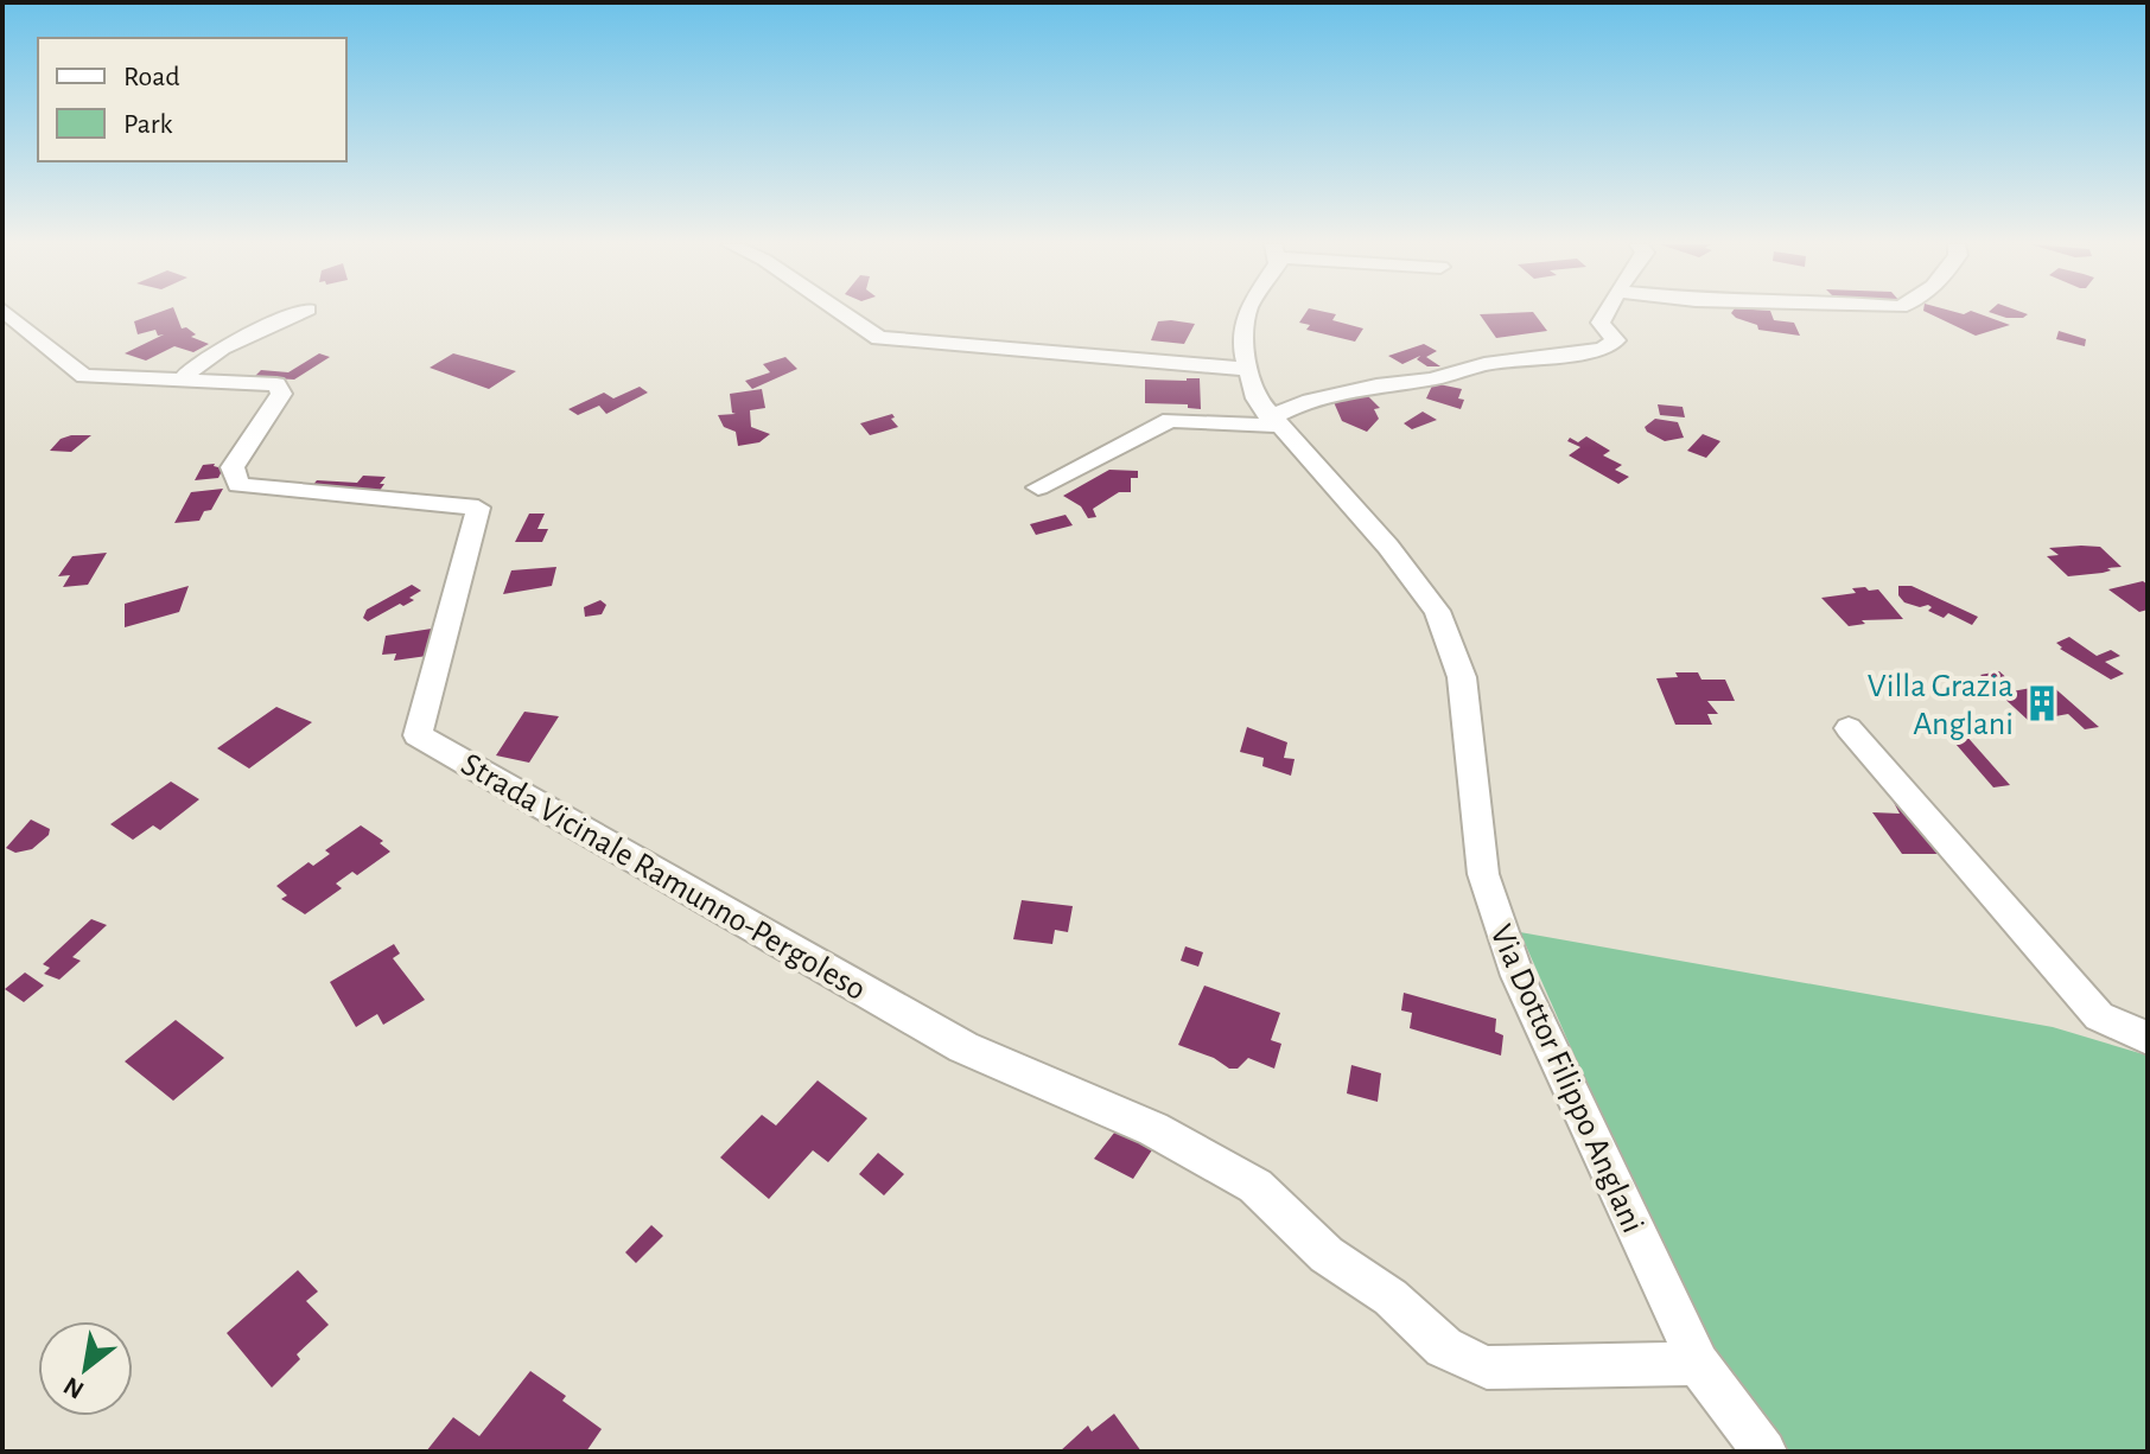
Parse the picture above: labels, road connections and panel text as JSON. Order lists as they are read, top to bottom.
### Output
{
  "streets": {
    "street": ["Strada Vicinale Ramunno-Pergoleso", "Via Dottor Filippo Anglani"]
  },
  "crossings": [
    ["Strada Vicinale Ramunno-Pergoleso", "Via Dottor Filippo Anglani"]
  ],
  "places": {
    "building": ["Villa Grazia Anglani"]
  },
  "legend": ["Road", "Park"],
  "north": "bottom left"
}
